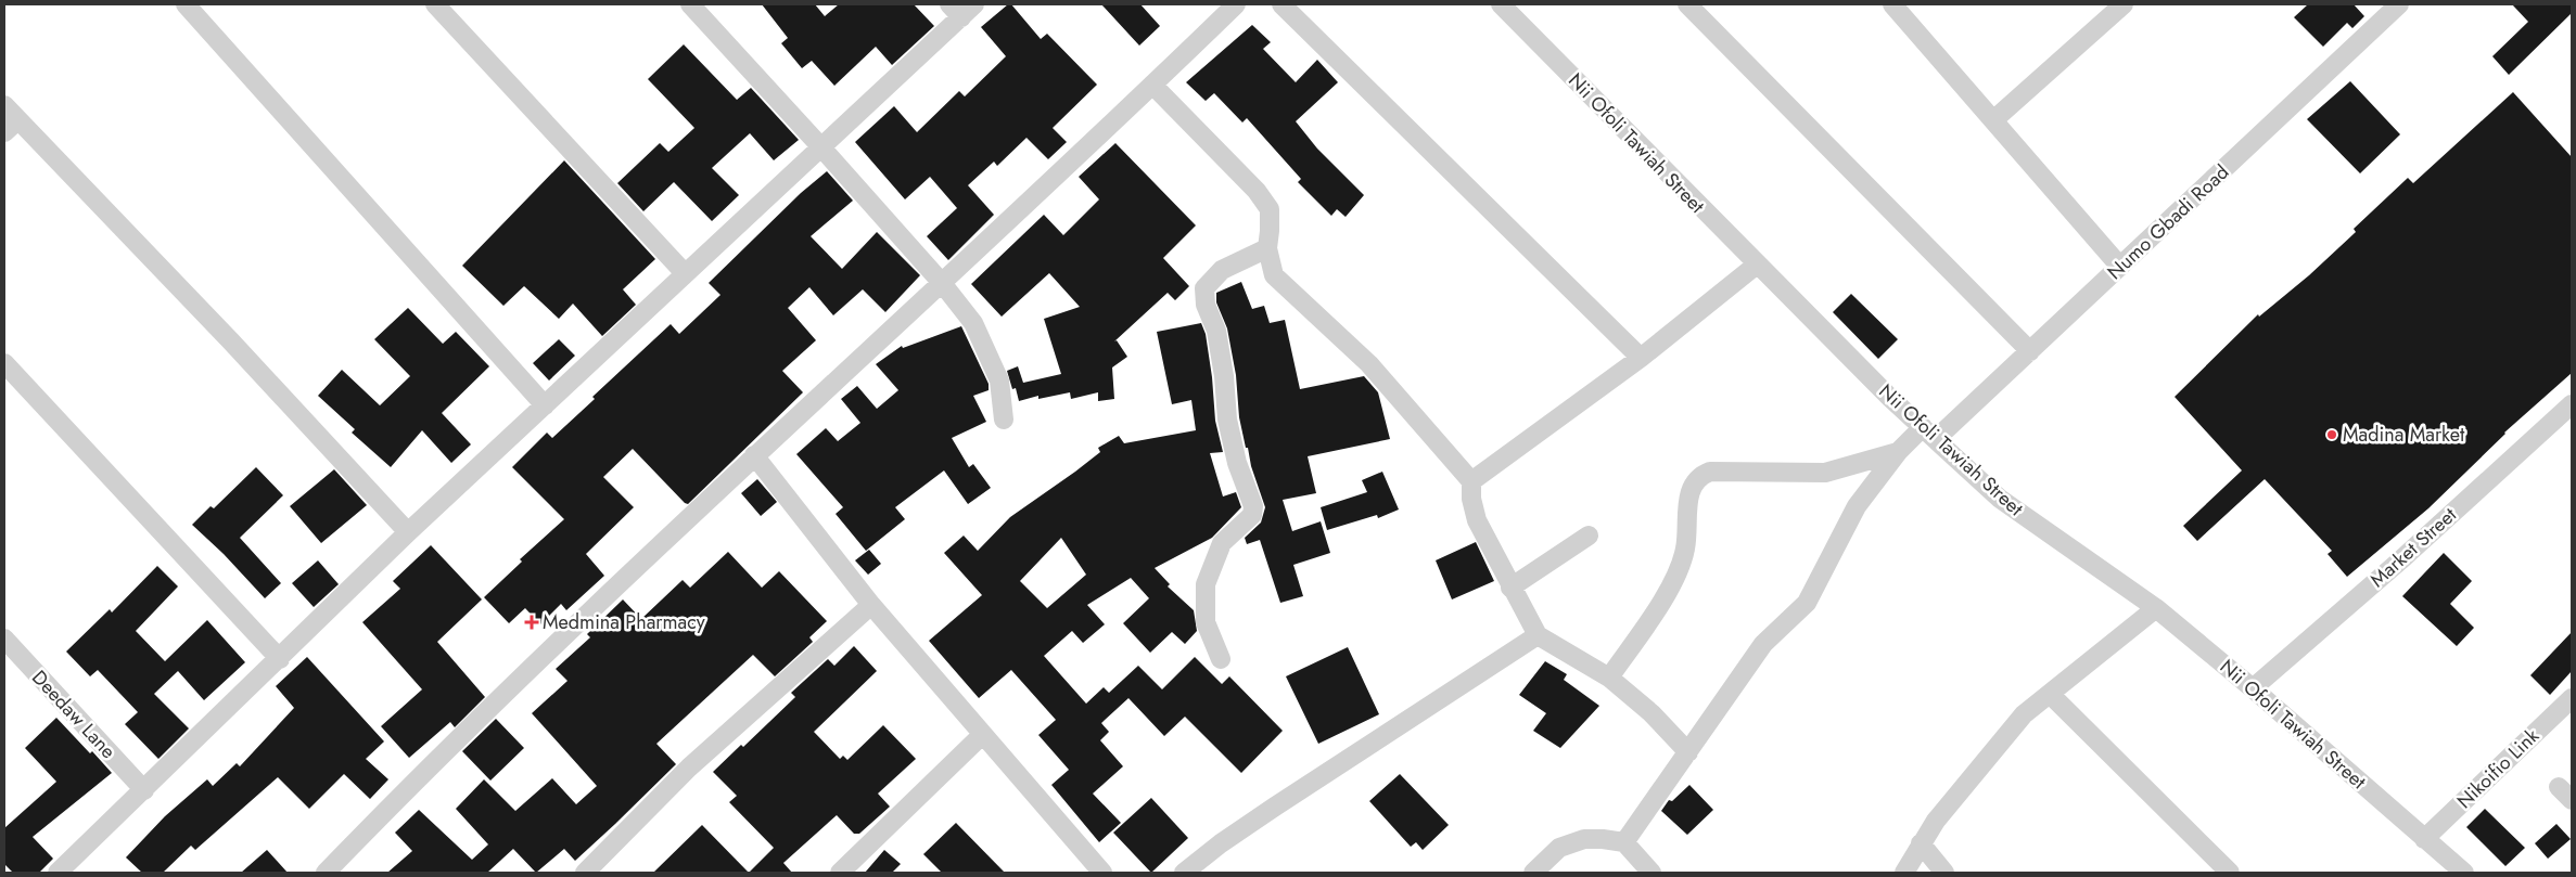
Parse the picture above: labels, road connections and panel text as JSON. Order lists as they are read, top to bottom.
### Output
{
  "streets": {
    "street": [
      "Nii Ofoli Tawiah Street",
      "Numo Gbadi Road",
      "Market Street",
      "Deedaw Lane",
      "Nikoifio Link"
    ]
  },
  "crossings": [
    ["Nii Ofoli Tawiah Street", "Numo Gbadi Road"],
    ["Nii Ofoli Tawiah Street", "Market Street"],
    ["Nii Ofoli Tawiah Street", "Nikoifio Link"]
  ],
  "places": {
    "other": ["Madina Market"],
    "health": ["Medmina Pharmacy"]
  }
}
